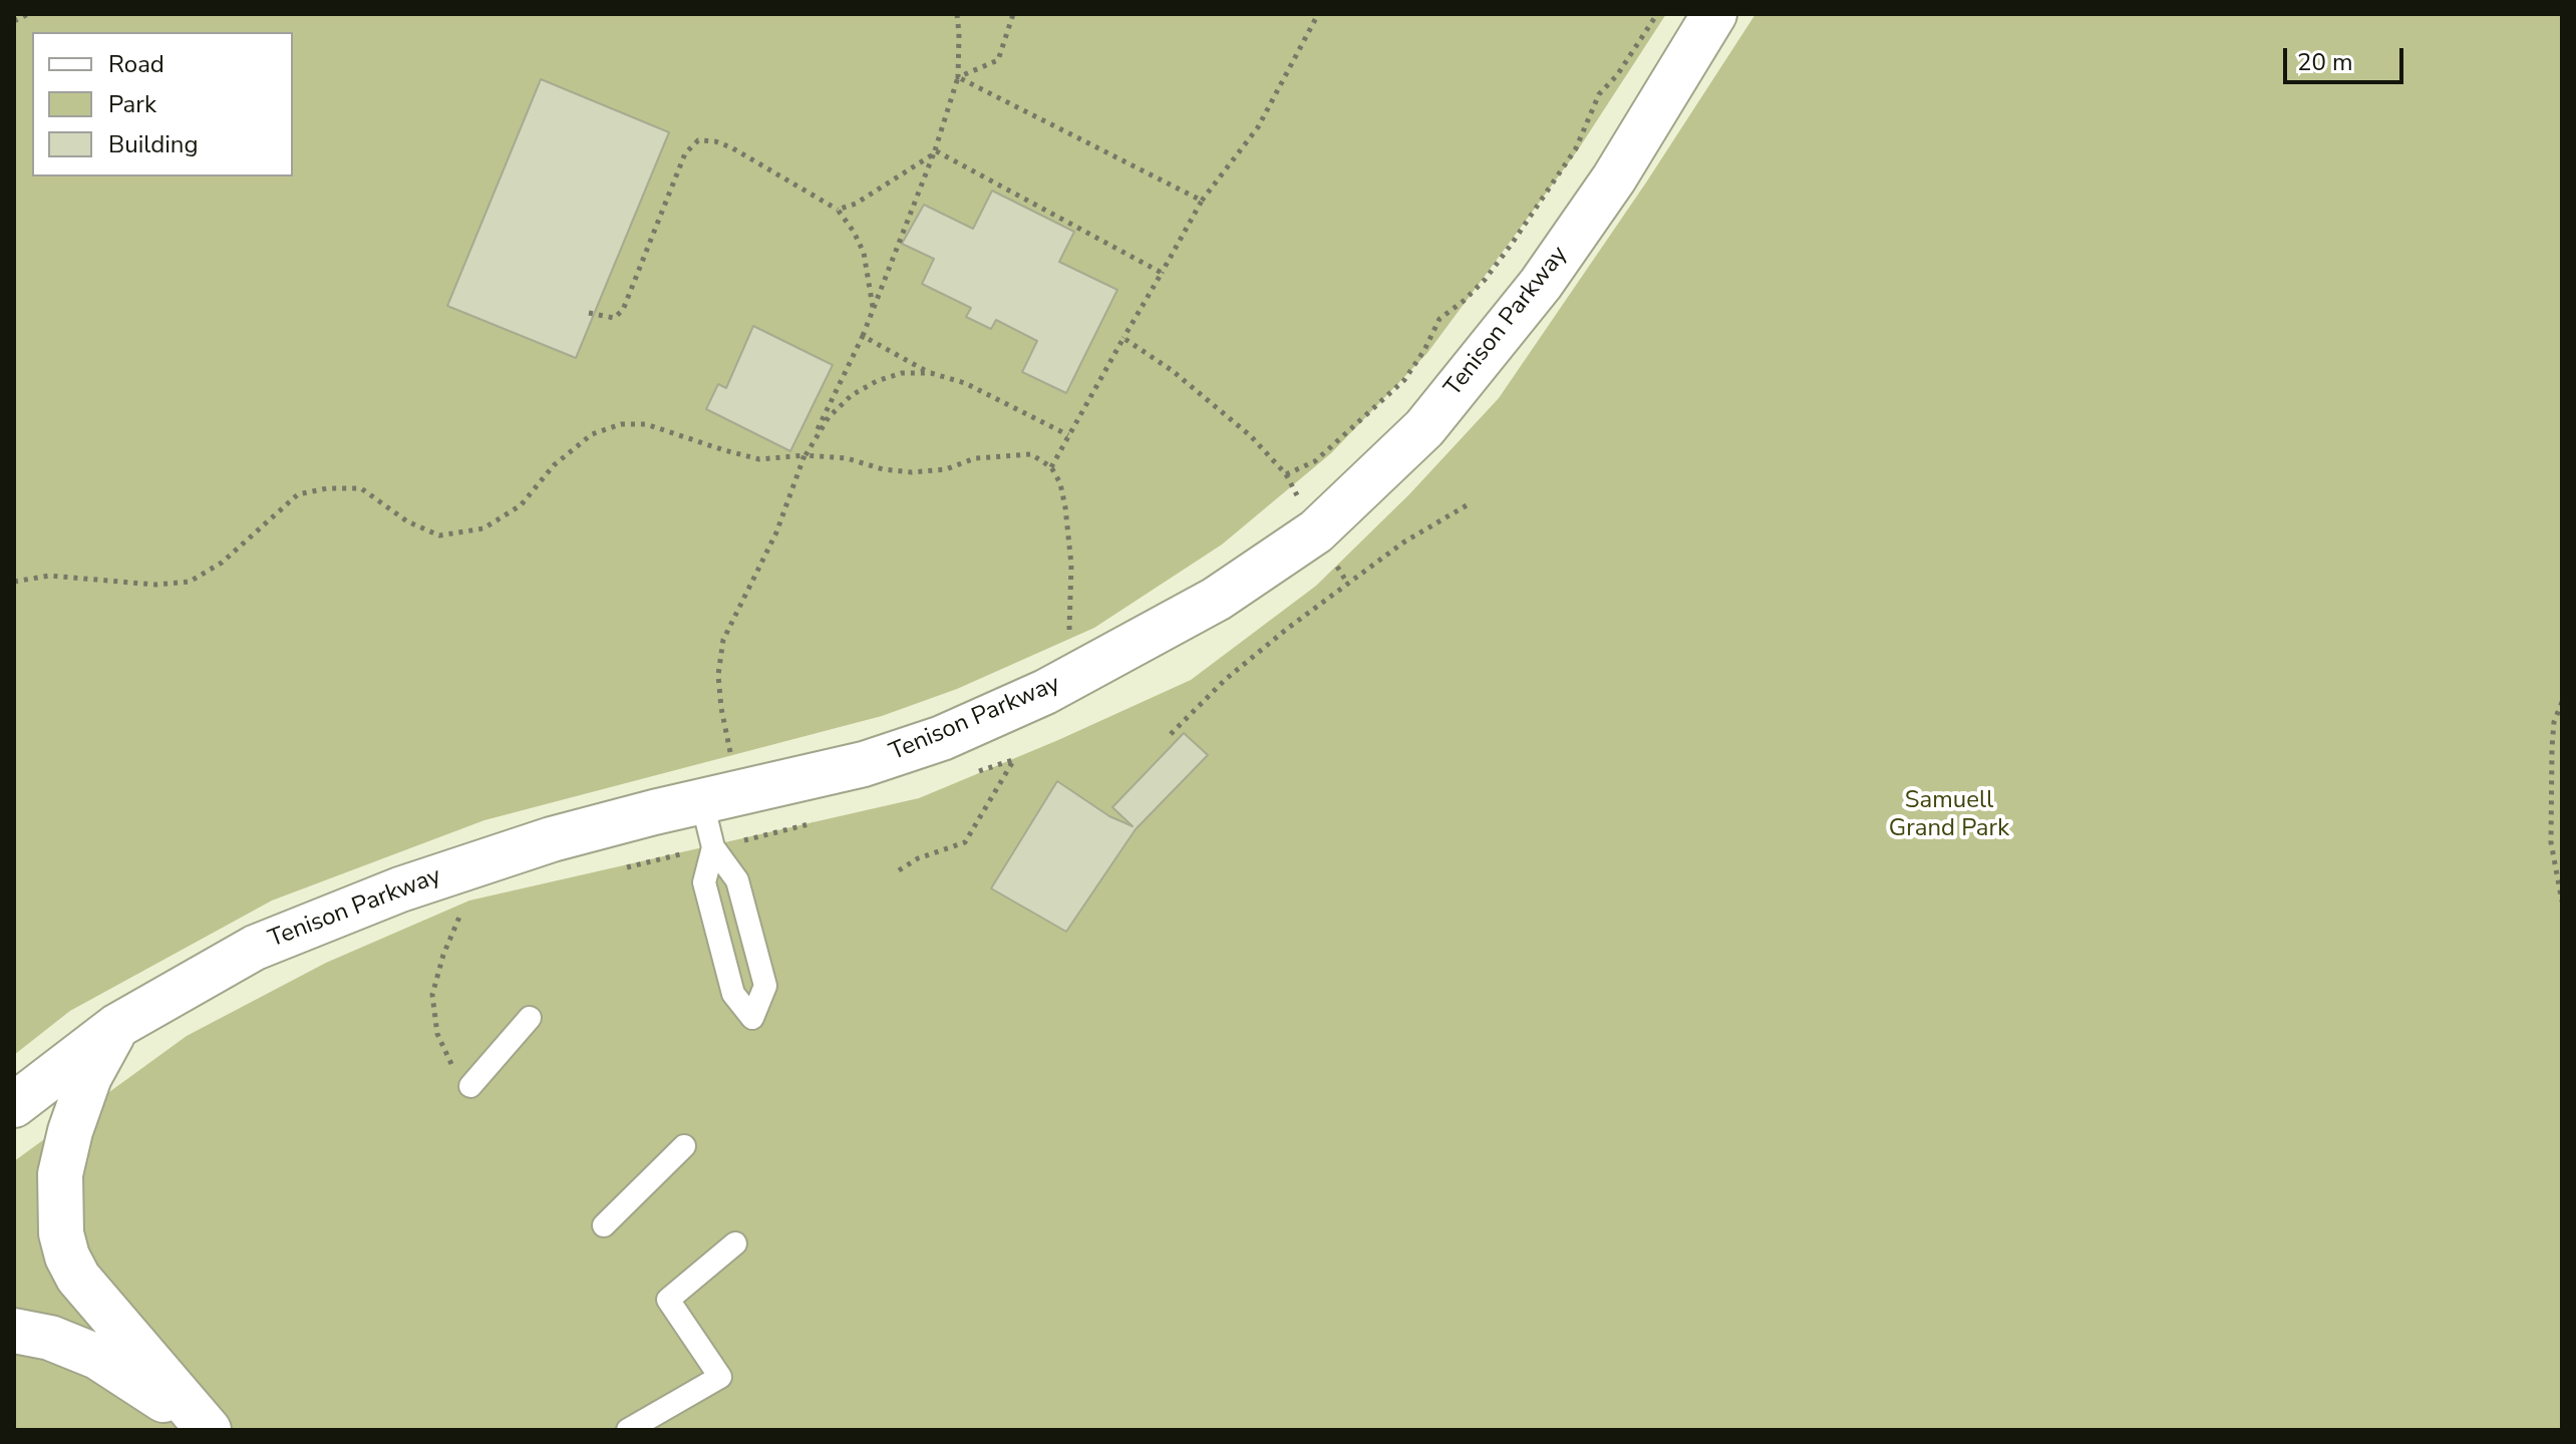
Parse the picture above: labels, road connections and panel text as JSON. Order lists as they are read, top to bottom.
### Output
{
  "streets": {
    "street": ["Tenison Parkway"]
  },
  "parks": ["Samuell Grand Park"],
  "legend": ["Road", "Park", "Building"],
  "scale_bar": "20 m"
}
